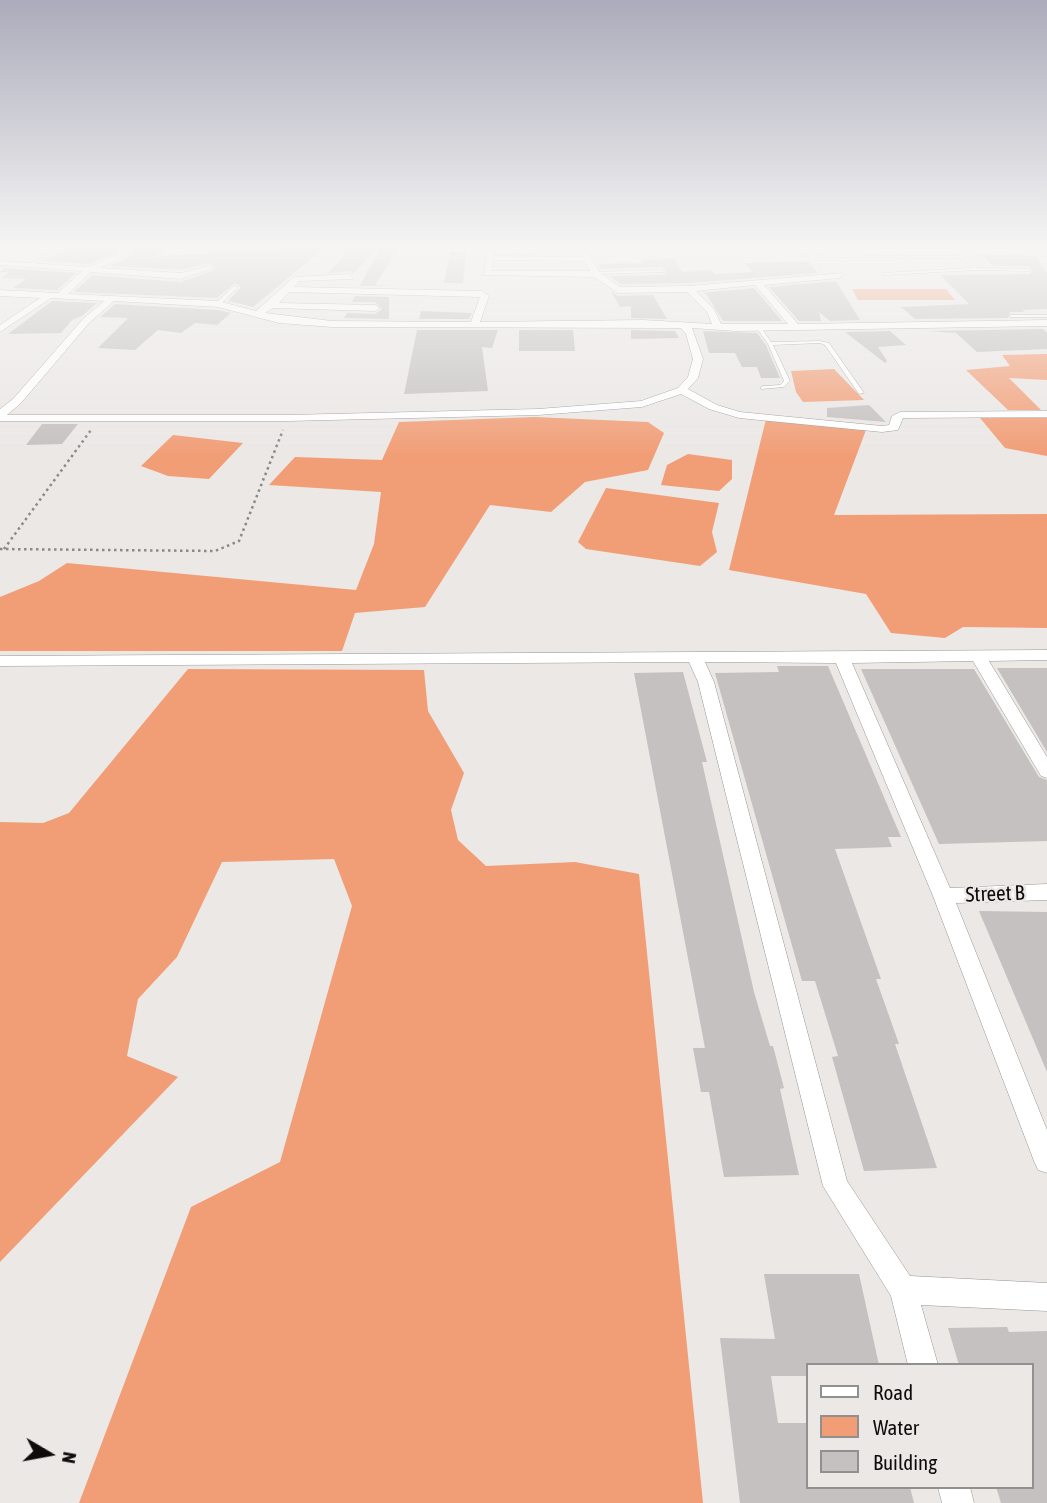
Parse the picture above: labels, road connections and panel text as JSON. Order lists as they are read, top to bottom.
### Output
{
  "streets": {
    "street": ["Street B"]
  },
  "legend": ["Road", "Water", "Building"],
  "north": "right"
}
